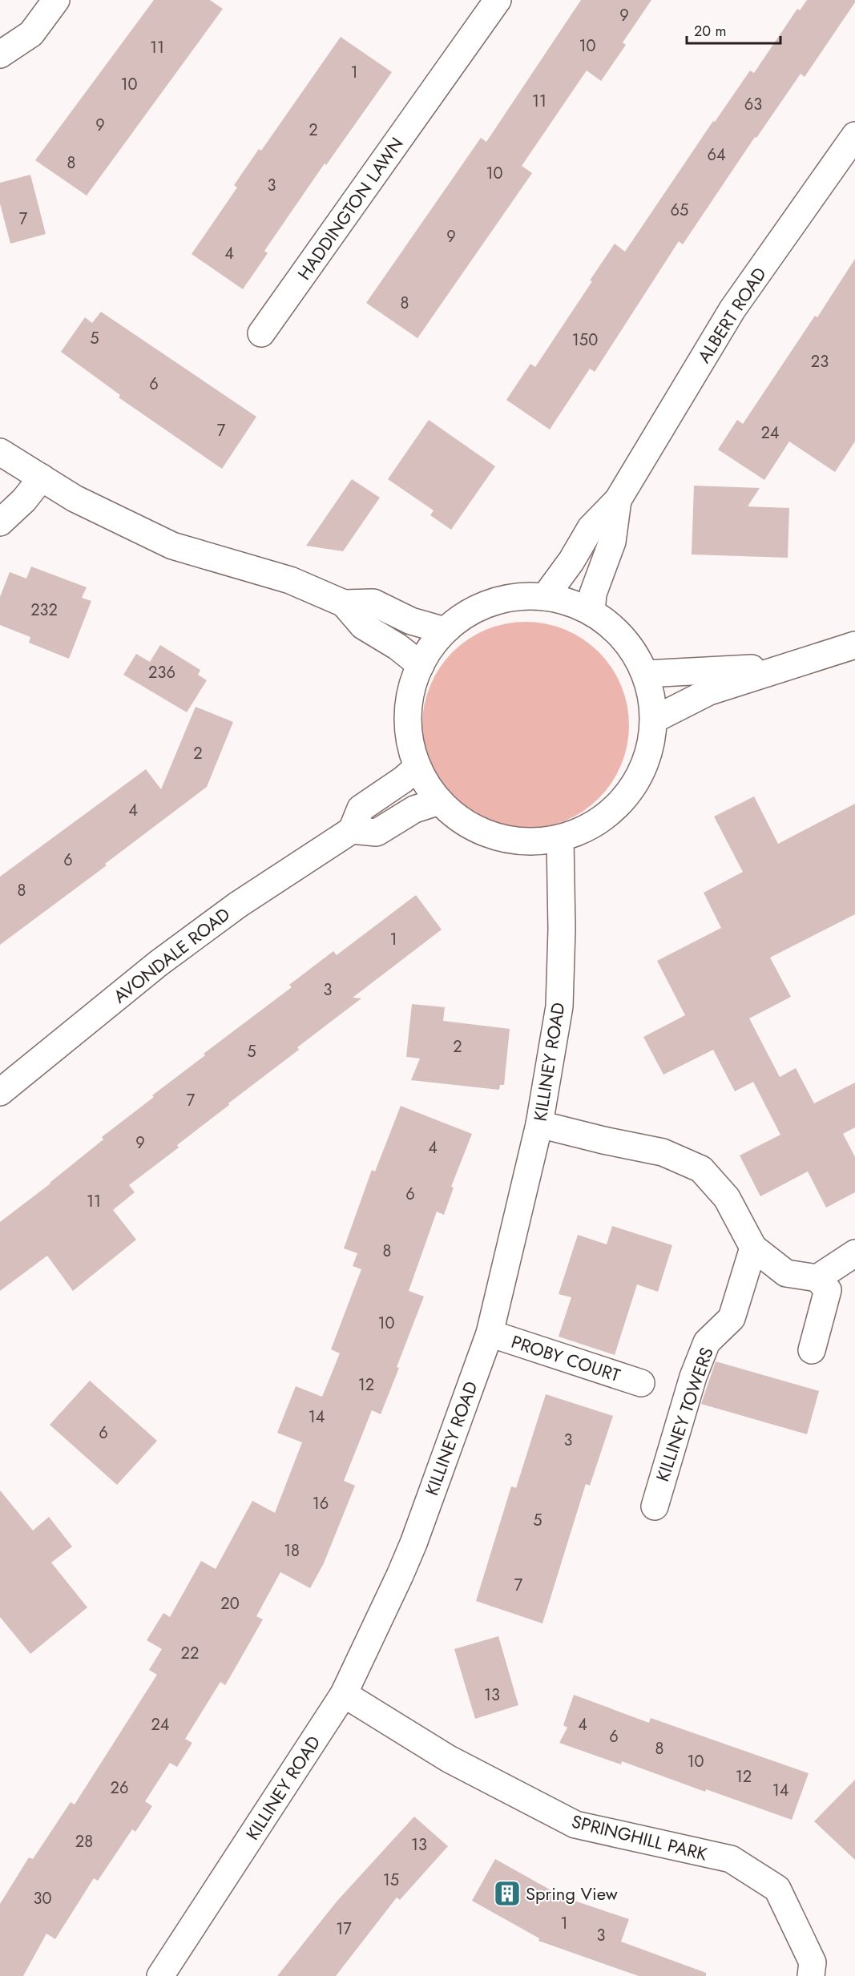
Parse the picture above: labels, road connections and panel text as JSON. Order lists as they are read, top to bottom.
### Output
{
  "streets": {
    "street": [
      "HADDINGTON LAWN",
      "ALBERT ROAD",
      "AVONDALE ROAD",
      "KILLINEY ROAD",
      "PROBY COURT",
      "KILLINEY TOWERS",
      "SPRINGHILL PARK"
    ]
  },
  "crossings": [
    ["KILLINEY ROAD", "PROBY COURT"],
    ["KILLINEY ROAD", "SPRINGHILL PARK"]
  ],
  "places": {
    "building": ["Spring View"]
  },
  "house_numbers": [
    "9",
    "10",
    "11",
    "1",
    "10",
    "11",
    "63",
    "9",
    "2",
    "64",
    "8",
    "10",
    "3",
    "65",
    "7",
    "9",
    "4",
    "8",
    "5",
    "150",
    "23",
    "6",
    "7",
    "24",
    "232",
    "236",
    "2",
    "4",
    "6",
    "8",
    "1",
    "3",
    "2",
    "5",
    "7",
    "9",
    "4",
    "6",
    "11",
    "8",
    "10",
    "12",
    "14",
    "6",
    "3",
    "16",
    "5",
    "18",
    "7",
    "20",
    "22",
    "13",
    "24",
    "4",
    "6",
    "8",
    "10",
    "12",
    "26",
    "14",
    "28",
    "13",
    "15",
    "30",
    "1",
    "17",
    "3"
  ],
  "scale_bar": "20 m"
}
